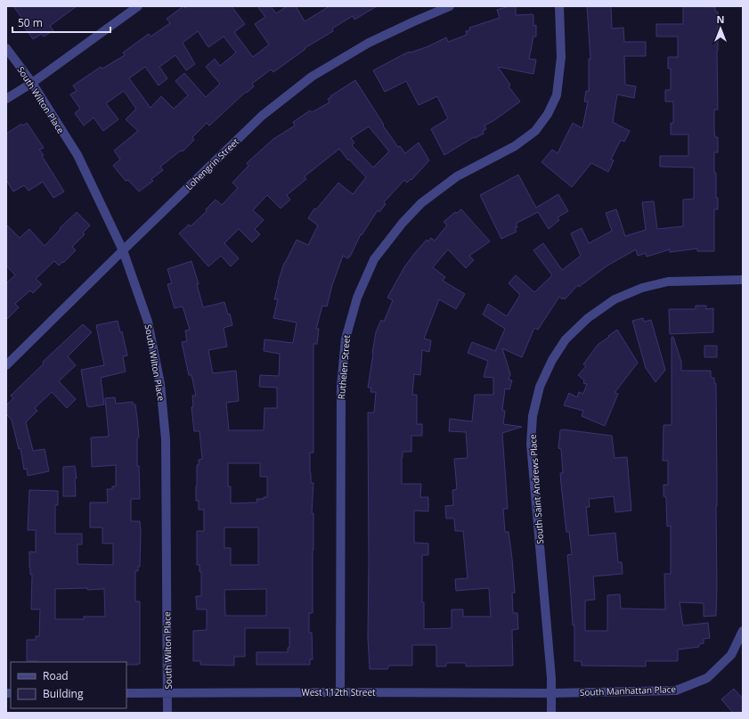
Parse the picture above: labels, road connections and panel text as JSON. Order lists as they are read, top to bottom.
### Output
{
  "streets": {
    "street": [
      "South Wilton Place",
      "Lohengrin Street",
      "Ruthelen Street",
      "South Saint Andrews Place",
      "South Manhattan Place",
      "West 112th Street"
    ]
  },
  "crossings": [
    ["South Wilton Place", "Lohengrin Street"],
    ["South Wilton Place", "West 112th Street"],
    ["Ruthelen Street", "West 112th Street"],
    ["South Saint Andrews Place", "South Manhattan Place"],
    ["South Saint Andrews Place", "West 112th Street"],
    ["South Manhattan Place", "West 112th Street"]
  ],
  "legend": ["Road", "Building"],
  "scale_bar": "50 m",
  "north": "top"
}
